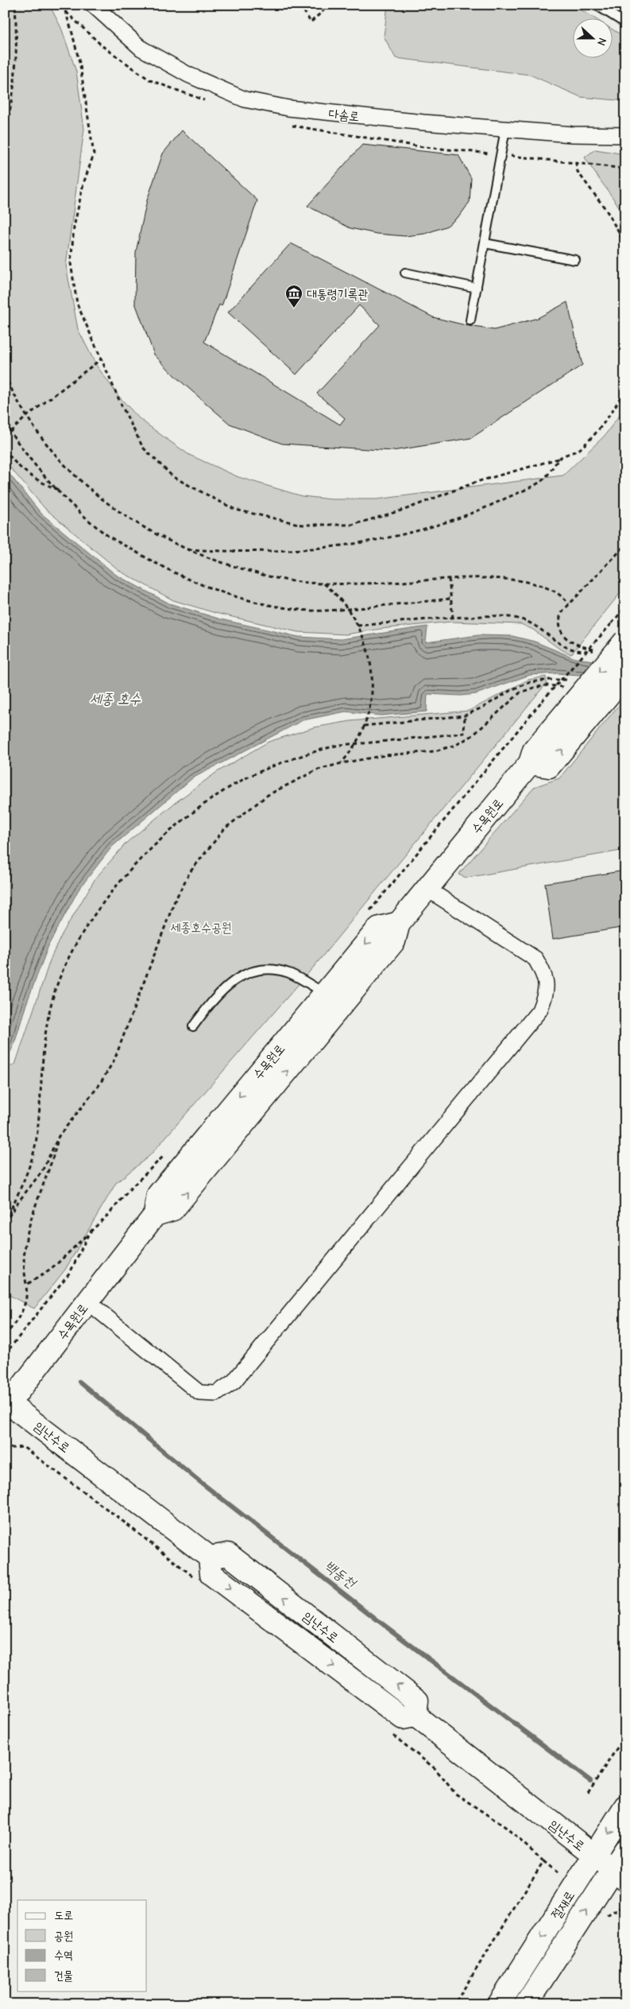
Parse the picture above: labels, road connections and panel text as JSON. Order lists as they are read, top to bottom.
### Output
{
  "streets": {
    "street": [
      "다솜로",
      "수목원로",
      "임난수로",
      "절재로"
    ]
  },
  "crossings": [
    ["수목원로", "임난수로"],
    ["임난수로", "절재로"]
  ],
  "water": ["세종 호수", "백동천"],
  "parks": ["세종호수공원"],
  "places": {
    "museum": ["대통령기록관"]
  },
  "legend": [
    "도로",
    "공원",
    "수역",
    "건물"
  ],
  "north": "right"
}
